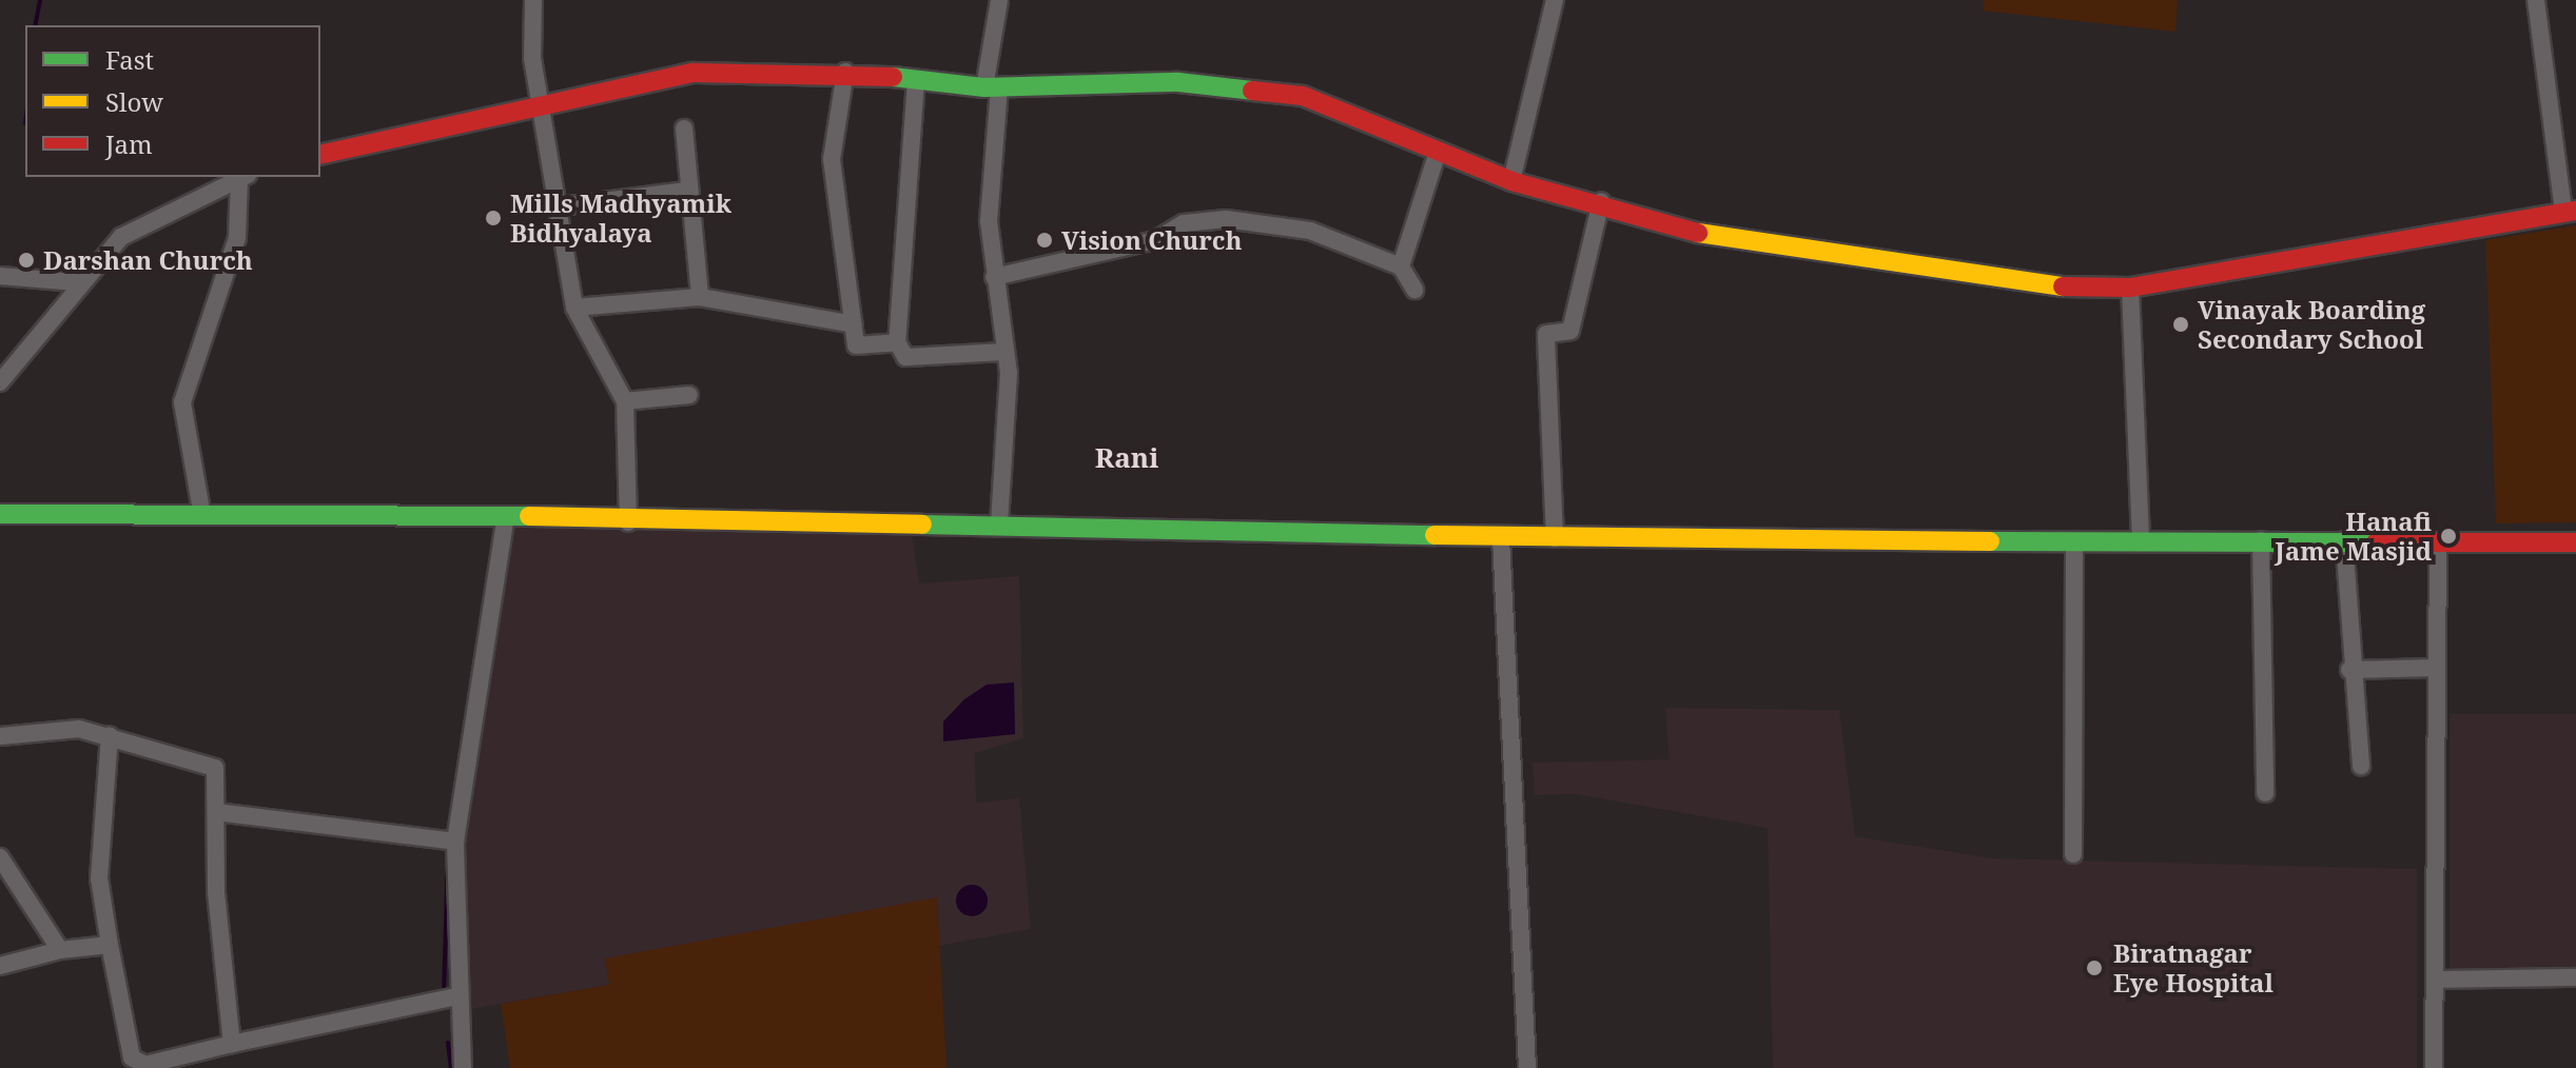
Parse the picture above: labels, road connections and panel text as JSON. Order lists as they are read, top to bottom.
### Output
{
  "districts": ["Rani"],
  "places": [
    "Mills Madhyamik Bidhyalaya",
    "Vision Church",
    "Darshan Church",
    "Vinayak Boarding Secondary School",
    "Hanafi Jame Masjid",
    "Biratnagar Eye Hospital"
  ],
  "legend": ["Fast", "Slow", "Jam"]
}
